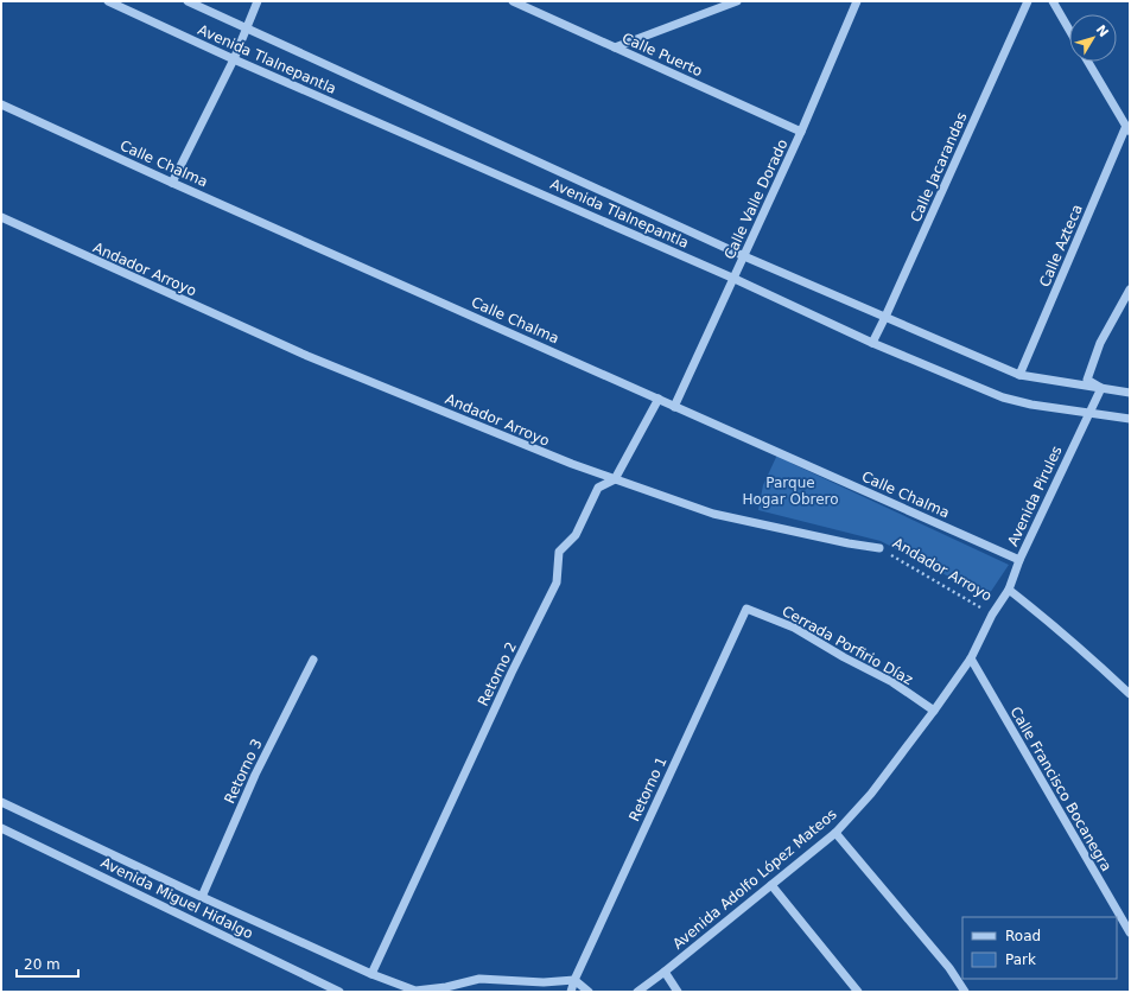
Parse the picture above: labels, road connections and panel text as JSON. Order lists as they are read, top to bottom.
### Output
{
  "streets": {
    "street": [
      "Calle Puerto",
      "Avenida Tlalnepantla",
      "Calle Chalma",
      "Calle Jacarandas",
      "Calle Valle Dorado",
      "Calle Azteca",
      "Andador Arroyo",
      "Avenida Pirules",
      "Cerrada Porfirio Díaz",
      "Retorno 2",
      "Retorno 3",
      "Retorno 1",
      "Calle Francisco Bocanegra",
      "Avenida Adolfo López Mateos",
      "Avenida Miguel Hidalgo"
    ]
  },
  "crossings": [
    ["Calle Puerto", "Calle Valle Dorado"],
    ["Avenida Tlalnepantla", "Calle Jacarandas"],
    ["Avenida Tlalnepantla", "Calle Valle Dorado"],
    ["Avenida Tlalnepantla", "Calle Azteca"],
    ["Avenida Tlalnepantla", "Avenida Pirules"],
    ["Calle Chalma", "Calle Valle Dorado"],
    ["Calle Chalma", "Avenida Pirules"],
    ["Calle Chalma", "Retorno 2"],
    ["Andador Arroyo", "Avenida Pirules"],
    ["Andador Arroyo", "Retorno 2"],
    ["Andador Arroyo", "Avenida Adolfo López Mateos"],
    ["Avenida Pirules", "Avenida Adolfo López Mateos"],
    ["Cerrada Porfirio Díaz", "Retorno 1"],
    ["Cerrada Porfirio Díaz", "Avenida Adolfo López Mateos"],
    ["Calle Francisco Bocanegra", "Avenida Adolfo López Mateos"]
  ],
  "parks": ["Parque Hogar Obrero"],
  "legend": ["Road", "Park"],
  "scale_bar": "20 m",
  "north": "top right"
}
